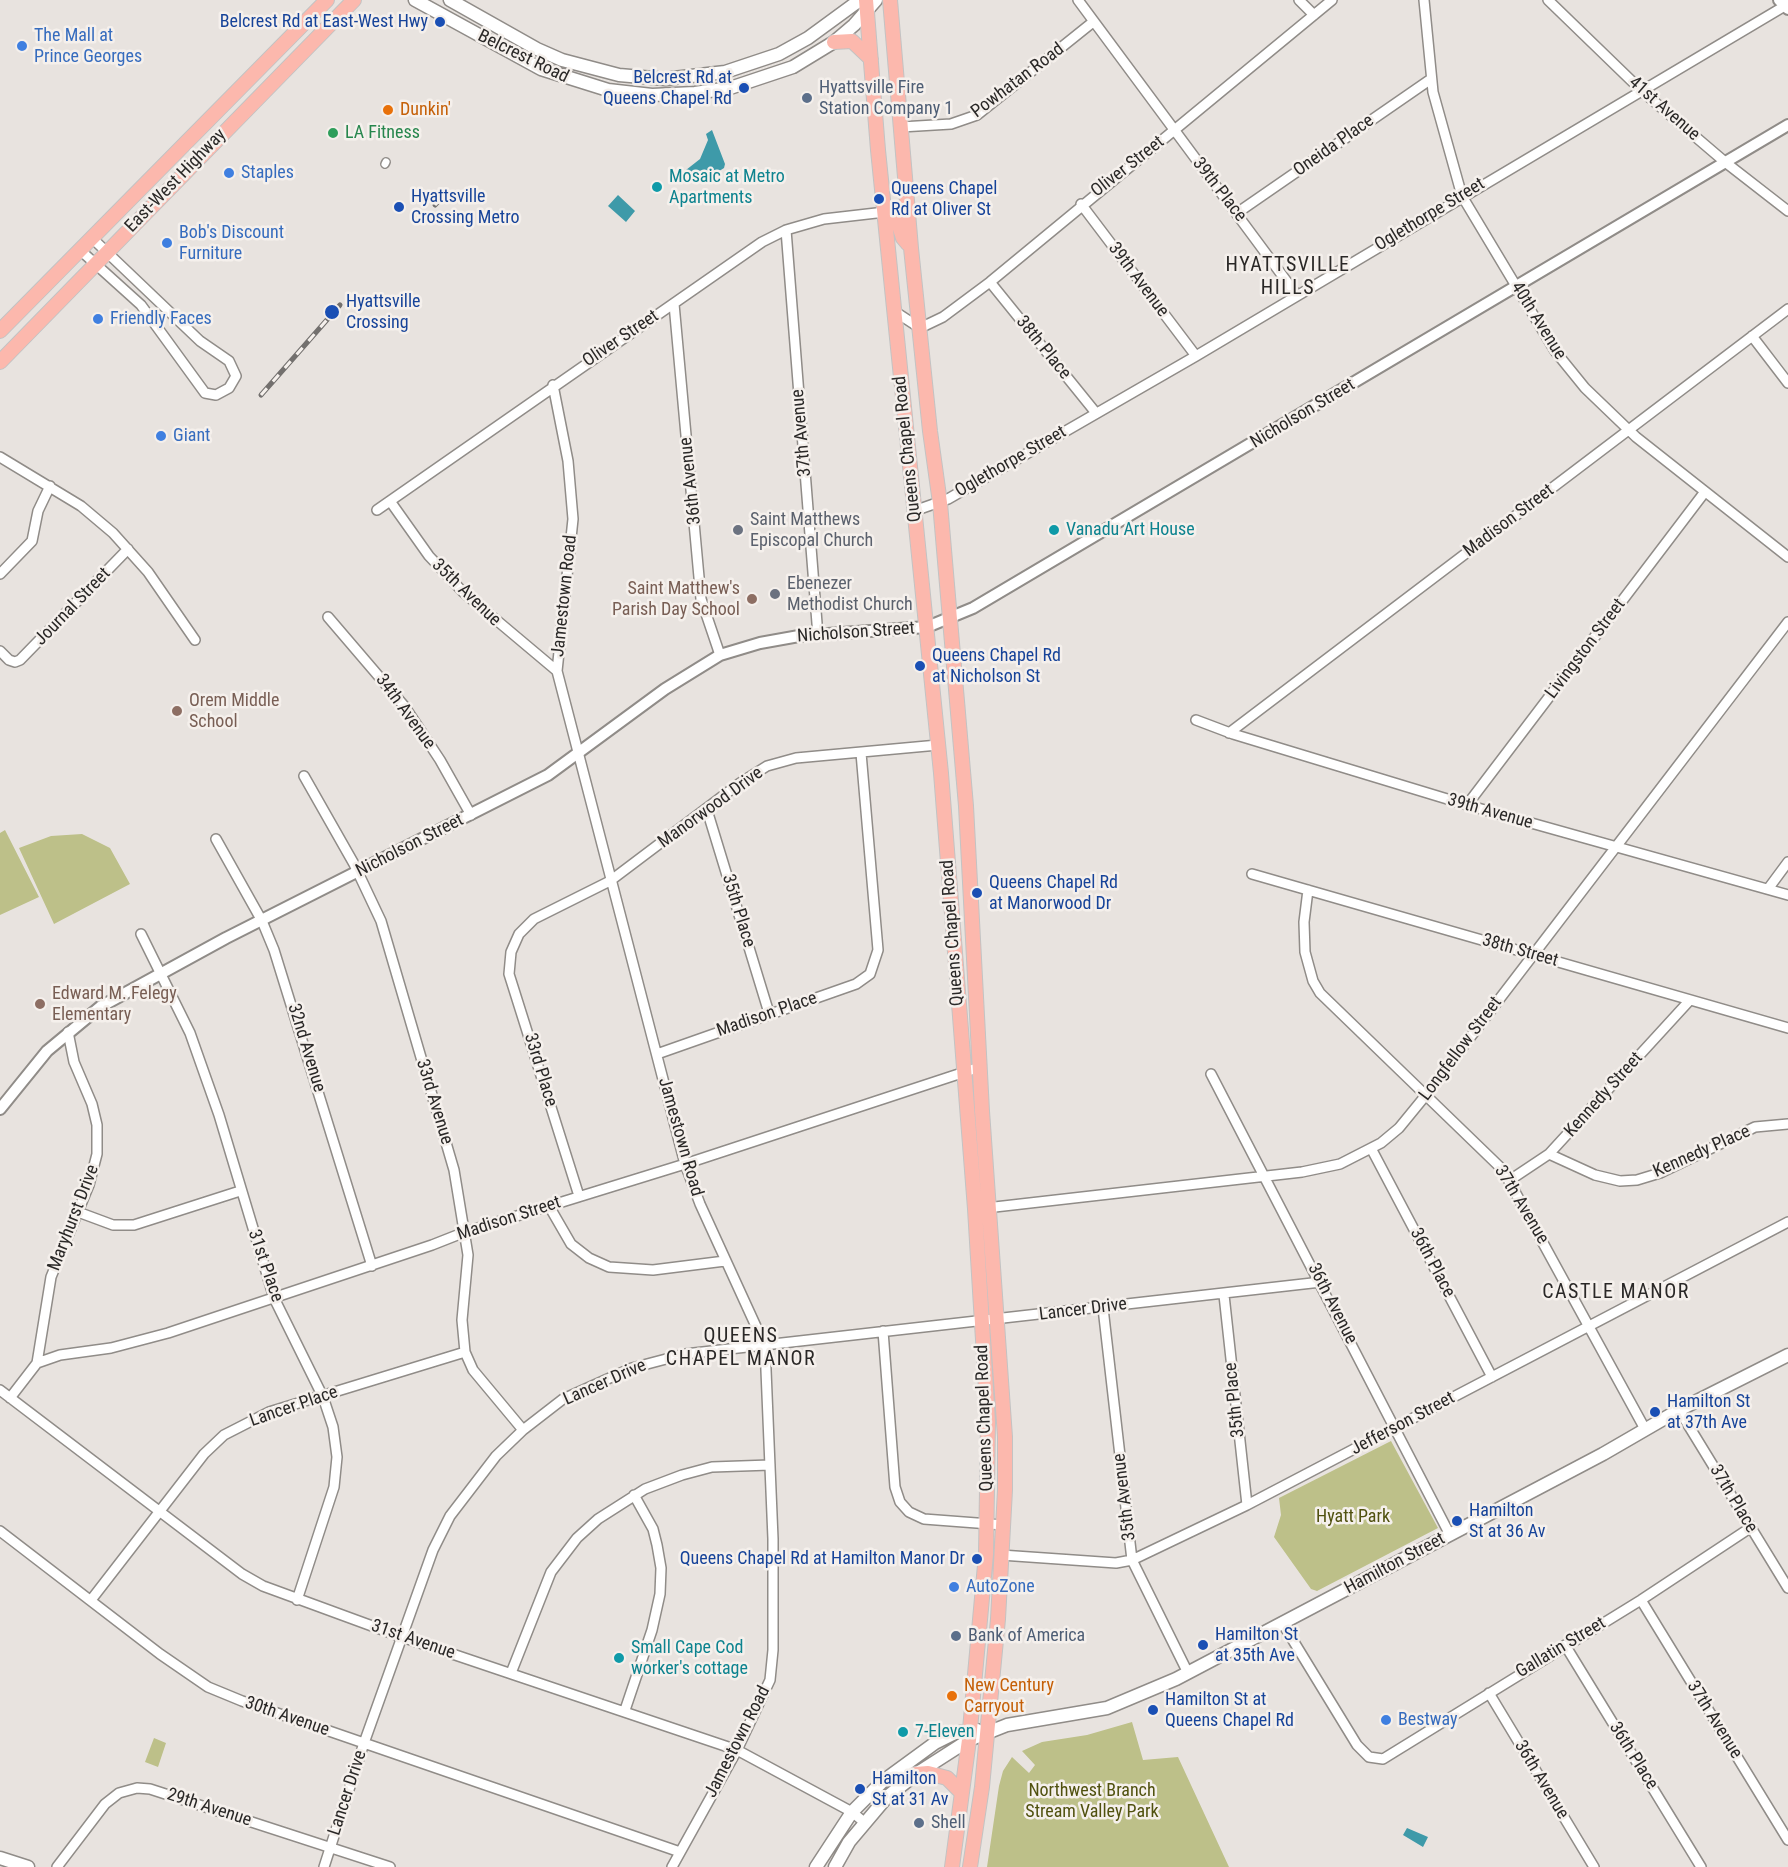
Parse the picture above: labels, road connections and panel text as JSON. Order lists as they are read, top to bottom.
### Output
{
  "streets": {
    "main road": [
      "Belcrest Road",
      "East-West Highway",
      "Queens Chapel Road",
      "Hamilton Street"
    ],
    "street": [
      "Powhatan Road",
      "41st Avenue",
      "Oneida Place",
      "Oliver Street",
      "39th Place",
      "Oglethorpe Street",
      "39th Avenue",
      "40th Avenue",
      "38th Place",
      "Nicholson Street",
      "37th Avenue",
      "36th Avenue",
      "Madison Street",
      "35th Avenue",
      "Jamestown Road",
      "Journal Street",
      "Livingston Street",
      "34th Avenue",
      "Manorwood Drive",
      "35th Place",
      "38th Street",
      "Madison Place",
      "32nd Avenue",
      "Longfellow Street",
      "33rd Place",
      "Kennedy Street",
      "33rd Avenue",
      "Kennedy Place",
      "Maryhurst Drive",
      "36th Place",
      "31st Place",
      "Lancer Drive",
      "Lancer Place",
      "Jefferson Street",
      "37th Place",
      "31st Avenue",
      "Gallatin Street",
      "30th Avenue",
      "29th Avenue"
    ]
  },
  "crossings": [
    ["Belcrest Road", "Queens Chapel Road"],
    ["Powhatan Road", "39th Place"],
    ["Powhatan Road", "Queens Chapel Road"],
    ["41st Avenue", "Oglethorpe Street"],
    ["41st Avenue", "Nicholson Street"],
    ["Oneida Place", "39th Place"],
    ["Oneida Place", "40th Avenue"],
    ["Oliver Street", "39th Place"],
    ["Oliver Street", "39th Avenue"],
    ["Oliver Street", "38th Place"],
    ["Oliver Street", "37th Avenue"],
    ["Oliver Street", "Queens Chapel Road"],
    ["Oliver Street", "36th Avenue"],
    ["Oliver Street", "35th Avenue"],
    ["Oliver Street", "Jamestown Road"],
    ["39th Place", "Oglethorpe Street"],
    ["Oglethorpe Street", "39th Avenue"],
    ["Oglethorpe Street", "40th Avenue"],
    ["Oglethorpe Street", "38th Place"],
    ["Oglethorpe Street", "Queens Chapel Road"],
    ["39th Avenue", "Madison Street"],
    ["39th Avenue", "Livingston Street"],
    ["39th Avenue", "Longfellow Street"],
    ["40th Avenue", "Nicholson Street"],
    ["40th Avenue", "Madison Street"],
    ["40th Avenue", "Livingston Street"],
    ["Nicholson Street", "37th Avenue"],
    ["Nicholson Street", "Queens Chapel Road"],
    ["Nicholson Street", "36th Avenue"],
    ["Nicholson Street", "Jamestown Road"],
    ["Nicholson Street", "34th Avenue"],
    ["Nicholson Street", "32nd Avenue"],
    ["Nicholson Street", "33rd Avenue"],
    ["Nicholson Street", "Maryhurst Drive"],
    ["Nicholson Street", "31st Place"],
    ["37th Avenue", "38th Street"],
    ["37th Avenue", "Longfellow Street"],
    ["37th Avenue", "Kennedy Street"],
    ["37th Avenue", "Jefferson Street"],
    ["37th Avenue", "Hamilton Street"],
    ["37th Avenue", "Gallatin Street"],
    ["Queens Chapel Road", "Madison Street"],
    ["Queens Chapel Road", "Manorwood Drive"],
    ["Queens Chapel Road", "Longfellow Street"],
    ["Queens Chapel Road", "Lancer Drive"],
    ["Queens Chapel Road", "Jefferson Street"],
    ["Queens Chapel Road", "Hamilton Street"],
    ["36th Avenue", "Longfellow Street"],
    ["36th Avenue", "Lancer Drive"],
    ["36th Avenue", "Jefferson Street"],
    ["36th Avenue", "Hamilton Street"],
    ["36th Avenue", "Gallatin Street"],
    ["Madison Street", "Jamestown Road"],
    ["Madison Street", "32nd Avenue"],
    ["Madison Street", "33rd Place"],
    ["Madison Street", "33rd Avenue"],
    ["Madison Street", "Maryhurst Drive"],
    ["Madison Street", "31st Place"],
    ["35th Avenue", "Jamestown Road"],
    ["35th Avenue", "Lancer Drive"],
    ["35th Avenue", "Jefferson Street"],
    ["35th Avenue", "Hamilton Street"],
    ["Jamestown Road", "Manorwood Drive"],
    ["Jamestown Road", "Madison Place"],
    ["Jamestown Road", "Lancer Drive"],
    ["Jamestown Road", "31st Avenue"],
    ["Jamestown Road", "30th Avenue"],
    ["Manorwood Drive", "35th Place"],
    ["Manorwood Drive", "Madison Place"],
    ["Manorwood Drive", "33rd Place"],
    ["35th Place", "Madison Place"],
    ["35th Place", "Lancer Drive"],
    ["35th Place", "Jefferson Street"],
    ["38th Street", "Longfellow Street"],
    ["38th Street", "Kennedy Street"],
    ["Longfellow Street", "36th Place"],
    ["Kennedy Street", "Kennedy Place"],
    ["33rd Avenue", "Lancer Drive"],
    ["33rd Avenue", "Lancer Place"],
    ["Maryhurst Drive", "31st Avenue"],
    ["36th Place", "Jefferson Street"],
    ["36th Place", "Gallatin Street"],
    ["31st Place", "Lancer Place"],
    ["31st Place", "31st Avenue"],
    ["Lancer Drive", "31st Avenue"],
    ["Lancer Drive", "30th Avenue"],
    ["Lancer Drive", "29th Avenue"],
    ["Lancer Place", "31st Avenue"],
    ["Lancer Place", "30th Avenue"],
    ["37th Place", "Hamilton Street"],
    ["37th Place", "Gallatin Street"],
    ["Hamilton Street", "31st Avenue"],
    ["Hamilton Street", "Gallatin Street"]
  ],
  "districts": ["HYATTSVILLE HILLS", "CASTLE MANOR", "QUEENS CHAPEL MANOR"],
  "parks": ["Hyatt Park", "Northwest Branch Stream Valley Park"],
  "places": [
    "Belcrest Rd at East-West Hwy",
    "The Mall at Prince Georges",
    "Belcrest Rd at Queens Chapel Rd",
    "Hyattsville Fire Station Company 1",
    "Dunkin'",
    "LA Fitness",
    "Staples",
    "Mosaic at Metro Apartments",
    "Queens Chapel Rd at Oliver St",
    "Hyattsville Crossing Metro",
    "Bob's Discount Furniture",
    "Hyattsville Crossing",
    "Friendly Faces",
    "Giant",
    "Saint Matthews Episcopal Church",
    "Vanadu Art House",
    "Ebenezer Methodist Church",
    "Saint Matthew's Parish Day School",
    "Queens Chapel Rd at Nicholson St",
    "Orem Middle School",
    "Queens Chapel Rd at Manorwood Dr",
    "Edward M. Felegy Elementary",
    "Hamilton St at 37th Ave",
    "Hamilton St at 36 Av",
    "Queens Chapel Rd at Hamilton Manor Dr",
    "AutoZone",
    "Bank of America",
    "Hamilton St at 35th Ave",
    "Small Cape Cod worker's cottage",
    "New Century Carryout",
    "Hamilton St at Queens Chapel Rd",
    "Bestway",
    "7-Eleven",
    "Hamilton St at 31 Av",
    "Shell"
  ]
}
